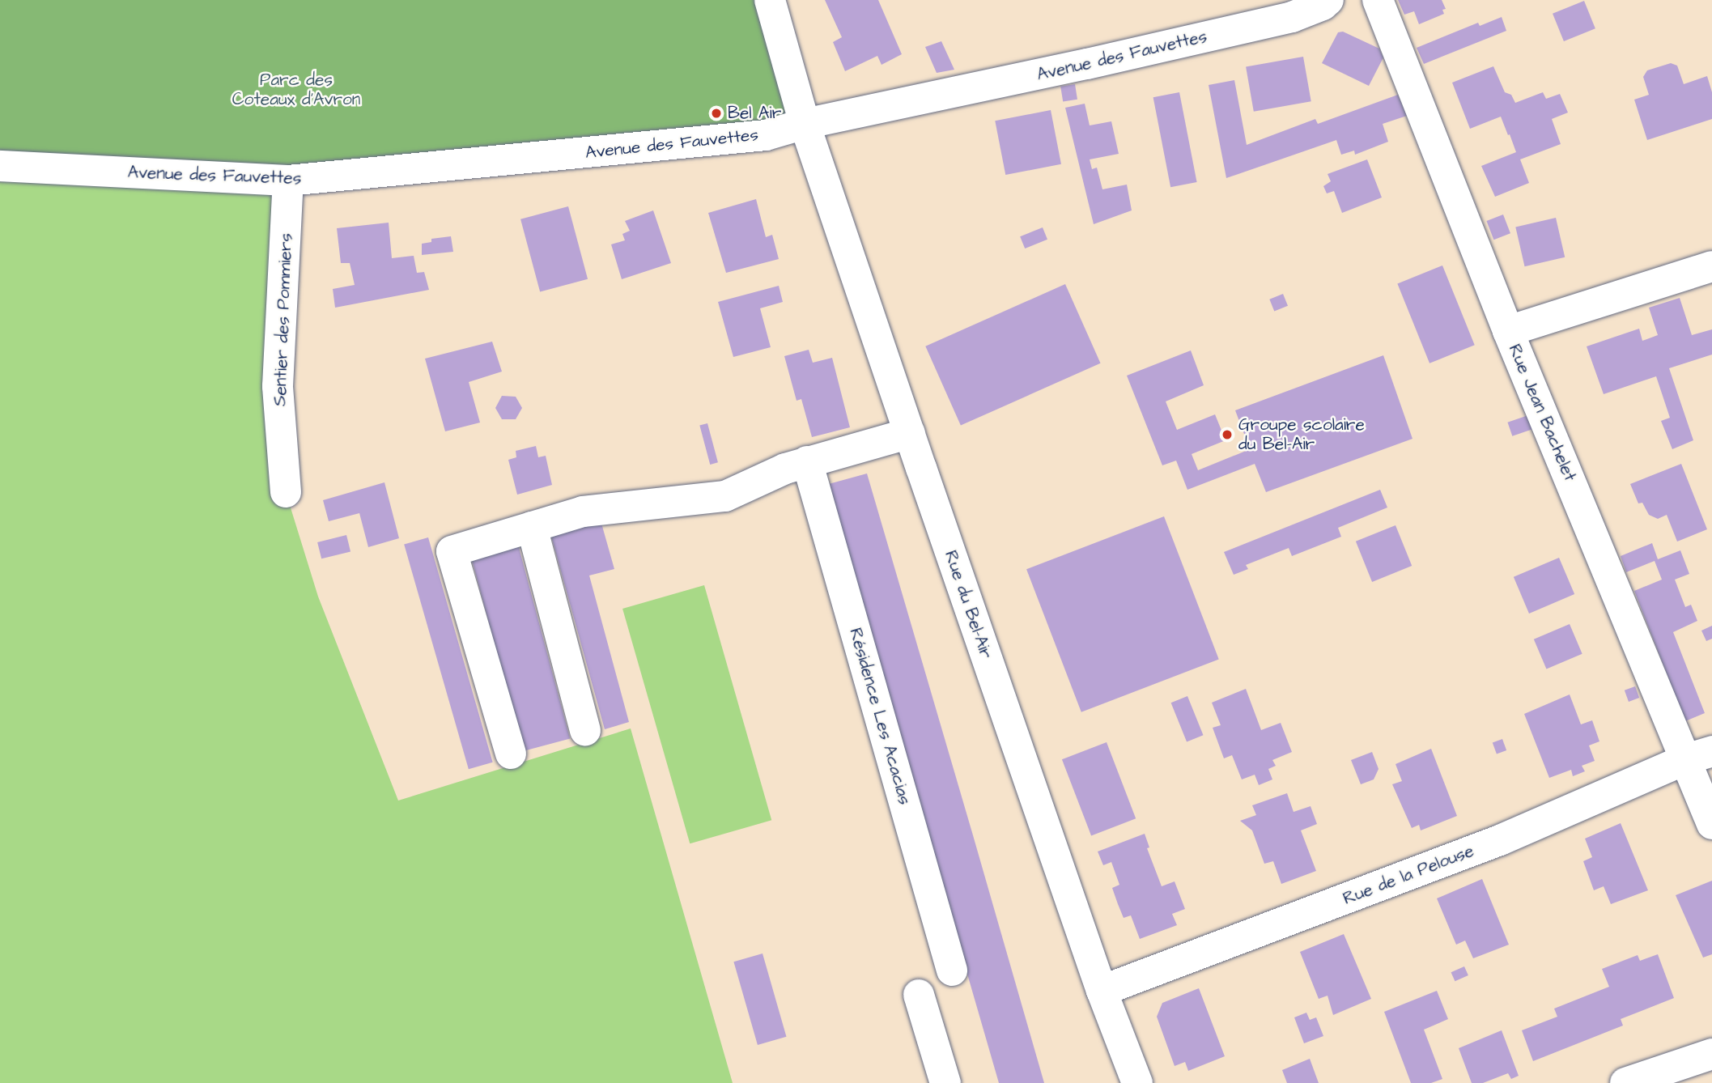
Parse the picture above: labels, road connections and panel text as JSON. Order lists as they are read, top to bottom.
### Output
{
  "streets": {
    "street": [
      "Avenue des Fauvettes",
      "Sentier des Pommiers",
      "Rue Jean Bachelet",
      "Rue du Bel-Air",
      "Résidence Les Acacias",
      "Rue de la Pelouse"
    ]
  },
  "crossings": [
    ["Avenue des Fauvettes", "Sentier des Pommiers"],
    ["Avenue des Fauvettes", "Rue du Bel-Air"],
    ["Rue Jean Bachelet", "Rue de la Pelouse"],
    ["Rue du Bel-Air", "Rue de la Pelouse"]
  ],
  "parks": ["Parc des Coteaux d'Avron"],
  "places": ["Bel Air", "Groupe scolaire du Bel-Air"]
}
